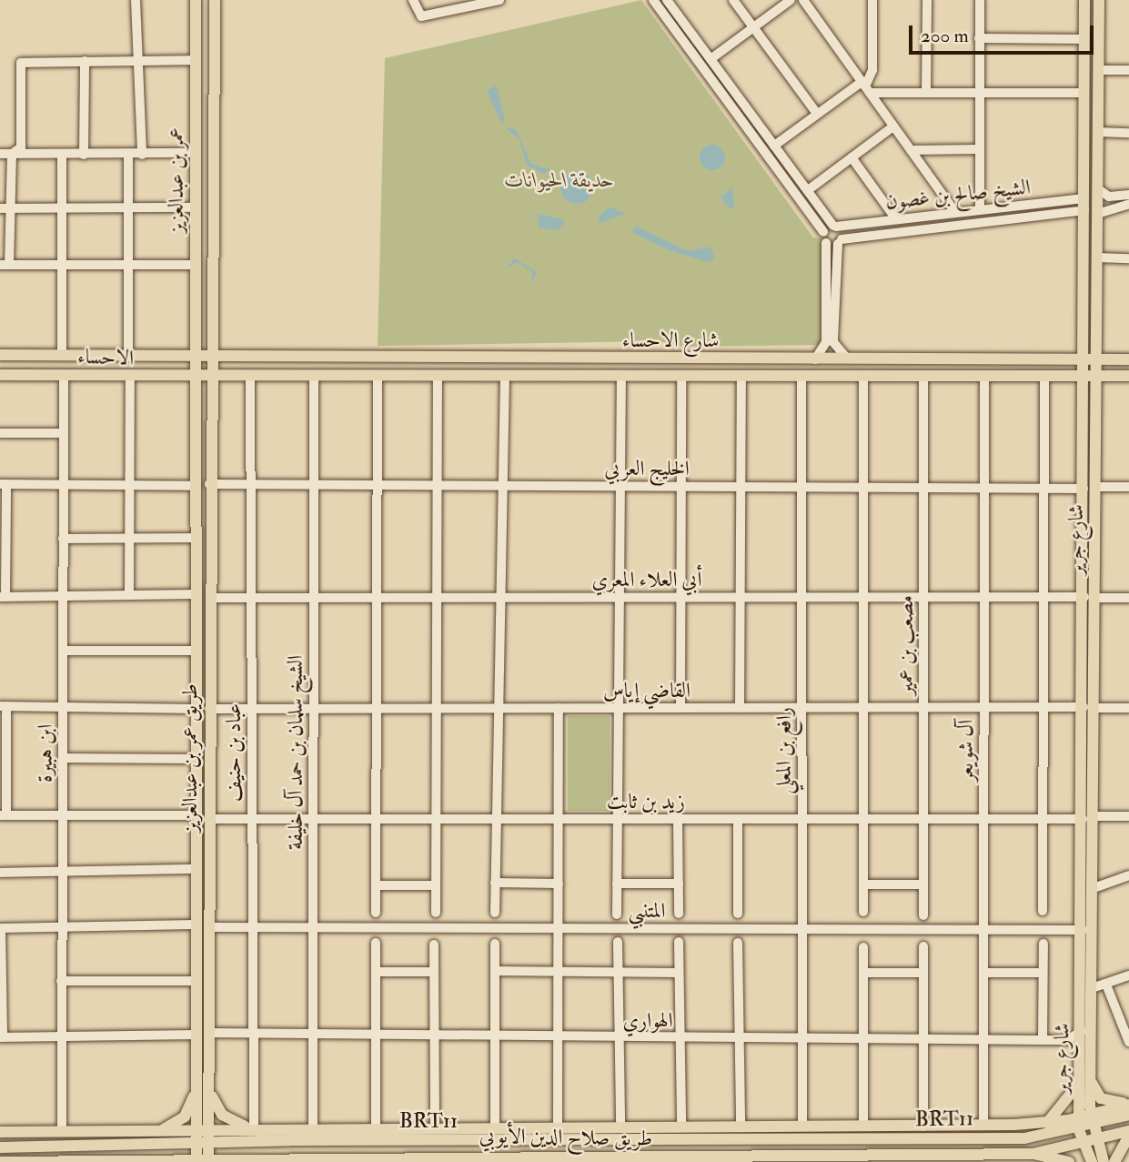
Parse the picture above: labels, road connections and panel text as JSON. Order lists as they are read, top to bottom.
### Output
{
  "streets": {
    "main road": [
      "عمر بن عبدالعزيز",
      "شارع الاحساء",
      "الاحساء",
      "شارع جرير",
      "طريق عمر بن عبدالعزيز",
      "BRT11",
      "طريق صلاح الدين الأيوبي"
    ],
    "street": [
      "الشيخ صالح بن غصون",
      "الخليج العربي",
      "أبي العلاء المعري",
      "مصعب بن عمير",
      "القاضي إياس",
      "رافع بن المعلي",
      "آل شويعر",
      "عباد بن حنيف",
      "الشيخ سلمان بن حمد آل خليفة",
      "ابن هبيرة",
      "زيد بن ثابت",
      "المتنبي",
      "الهواري"
    ]
  },
  "crossings": [
    ["عمر بن عبدالعزيز", "شارع الاحساء"],
    ["عمر بن عبدالعزيز", "الاحساء"],
    ["عمر بن عبدالعزيز", "طريق عمر بن عبدالعزيز"],
    ["الشيخ صالح بن غصون", "شارع جرير"],
    ["شارع الاحساء", "الاحساء"],
    ["شارع الاحساء", "شارع جرير"],
    ["شارع الاحساء", "مصعب بن عمير"],
    ["شارع الاحساء", "رافع بن المعلي"],
    ["شارع الاحساء", "آل شويعر"],
    ["شارع الاحساء", "عباد بن حنيف"],
    ["شارع الاحساء", "الشيخ سلمان بن حمد آل خليفة"],
    ["شارع الاحساء", "طريق عمر بن عبدالعزيز"],
    ["الاحساء", "ابن هبيرة"],
    ["الاحساء", "طريق عمر بن عبدالعزيز"],
    ["الخليج العربي", "شارع جرير"],
    ["الخليج العربي", "مصعب بن عمير"],
    ["الخليج العربي", "رافع بن المعلي"],
    ["الخليج العربي", "آل شويعر"],
    ["الخليج العربي", "عباد بن حنيف"],
    ["الخليج العربي", "الشيخ سلمان بن حمد آل خليفة"],
    ["الخليج العربي", "طريق عمر بن عبدالعزيز"],
    ["شارع جرير", "أبي العلاء المعري"],
    ["شارع جرير", "القاضي إياس"],
    ["شارع جرير", "زيد بن ثابت"],
    ["شارع جرير", "المتنبي"],
    ["شارع جرير", "الهواري"],
    ["شارع جرير", "BRT11"],
    ["شارع جرير", "طريق صلاح الدين الأيوبي"],
    ["أبي العلاء المعري", "مصعب بن عمير"],
    ["أبي العلاء المعري", "رافع بن المعلي"],
    ["أبي العلاء المعري", "آل شويعر"],
    ["أبي العلاء المعري", "عباد بن حنيف"],
    ["أبي العلاء المعري", "الشيخ سلمان بن حمد آل خليفة"],
    ["أبي العلاء المعري", "طريق عمر بن عبدالعزيز"],
    ["مصعب بن عمير", "القاضي إياس"],
    ["مصعب بن عمير", "زيد بن ثابت"],
    ["القاضي إياس", "رافع بن المعلي"],
    ["القاضي إياس", "آل شويعر"],
    ["القاضي إياس", "عباد بن حنيف"],
    ["القاضي إياس", "الشيخ سلمان بن حمد آل خليفة"],
    ["القاضي إياس", "طريق عمر بن عبدالعزيز"],
    ["رافع بن المعلي", "زيد بن ثابت"],
    ["رافع بن المعلي", "المتنبي"],
    ["رافع بن المعلي", "الهواري"],
    ["رافع بن المعلي", "طريق صلاح الدين الأيوبي"],
    ["آل شويعر", "زيد بن ثابت"],
    ["آل شويعر", "المتنبي"],
    ["آل شويعر", "الهواري"],
    ["آل شويعر", "طريق صلاح الدين الأيوبي"],
    ["عباد بن حنيف", "زيد بن ثابت"],
    ["عباد بن حنيف", "المتنبي"],
    ["عباد بن حنيف", "الهواري"],
    ["عباد بن حنيف", "طريق صلاح الدين الأيوبي"],
    ["الشيخ سلمان بن حمد آل خليفة", "زيد بن ثابت"],
    ["الشيخ سلمان بن حمد آل خليفة", "المتنبي"],
    ["الشيخ سلمان بن حمد آل خليفة", "الهواري"],
    ["الشيخ سلمان بن حمد آل خليفة", "طريق صلاح الدين الأيوبي"],
    ["ابن هبيرة", "طريق صلاح الدين الأيوبي"],
    ["طريق عمر بن عبدالعزيز", "زيد بن ثابت"],
    ["طريق عمر بن عبدالعزيز", "المتنبي"],
    ["طريق عمر بن عبدالعزيز", "الهواري"],
    ["طريق عمر بن عبدالعزيز", "BRT11"],
    ["طريق عمر بن عبدالعزيز", "طريق صلاح الدين الأيوبي"],
    ["BRT11", "طريق صلاح الدين الأيوبي"]
  ],
  "parks": ["حديقة الحيوانات"],
  "scale_bar": "200 m"
}
